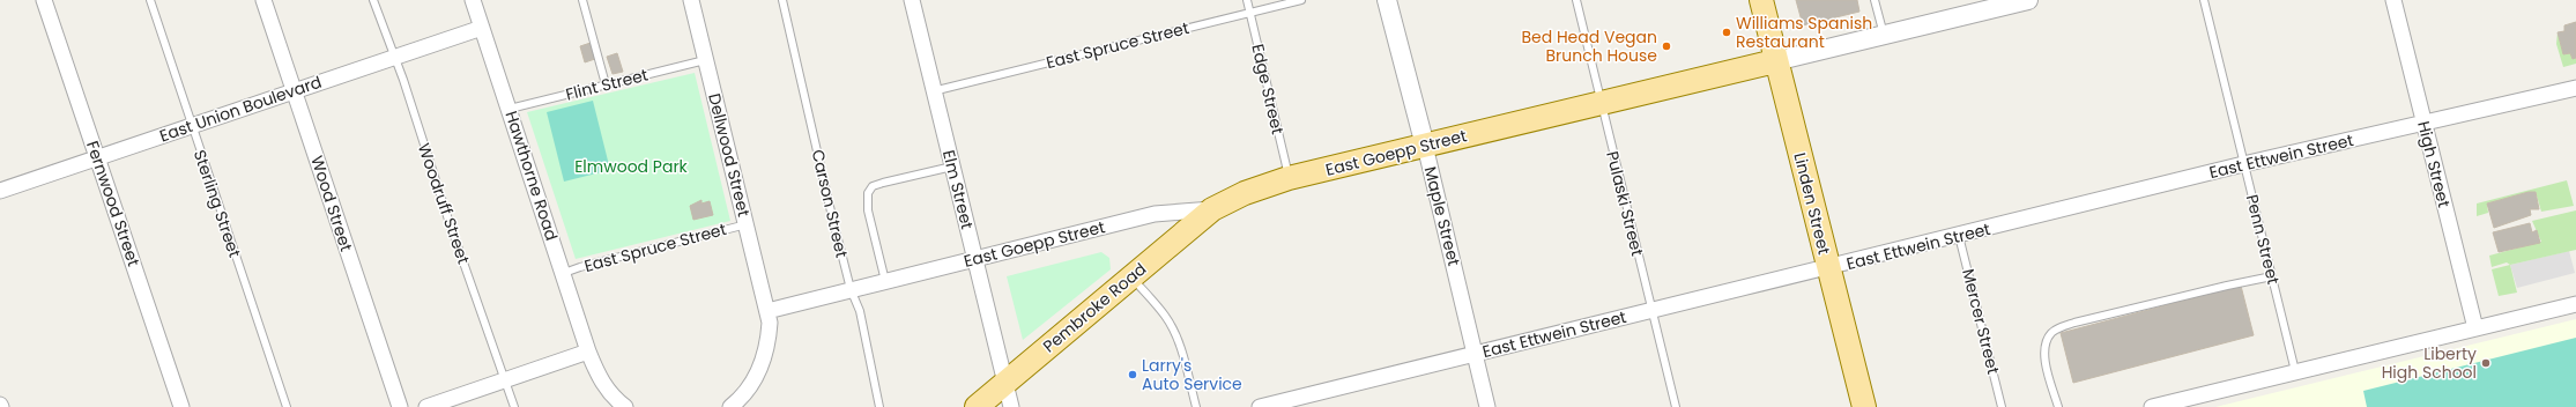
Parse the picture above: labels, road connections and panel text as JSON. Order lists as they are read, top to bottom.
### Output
{
  "streets": {
    "main road": ["East Goepp Street", "Linden Street", "Pembroke Road"],
    "street": [
      "East Union Boulevard",
      "Dellwood Street",
      "East Ettwein Street",
      "High Street",
      "Hawthorne Road",
      "Elm Street",
      "Fernwood Street",
      "Wood Street",
      "Maple Street"
    ],
    "lane": [
      "East Spruce Street",
      "Flint Street",
      "Edge Street",
      "Sterling Street",
      "Woodruff Street",
      "Carson Street",
      "Pulaski Street",
      "Penn Street",
      "Mercer Street"
    ]
  },
  "crossings": [
    ["East Spruce Street", "Edge Street"],
    ["East Spruce Street", "Dellwood Street"],
    ["East Spruce Street", "Hawthorne Road"],
    ["East Spruce Street", "Elm Street"],
    ["Flint Street", "Dellwood Street"],
    ["Flint Street", "Hawthorne Road"],
    ["Edge Street", "East Goepp Street"],
    ["East Union Boulevard", "Hawthorne Road"],
    ["East Union Boulevard", "Fernwood Street"],
    ["East Union Boulevard", "Sterling Street"],
    ["East Union Boulevard", "Wood Street"],
    ["East Union Boulevard", "Woodruff Street"],
    ["East Goepp Street", "Dellwood Street"],
    ["East Goepp Street", "Elm Street"],
    ["East Goepp Street", "Carson Street"],
    ["East Goepp Street", "Pulaski Street"],
    ["East Goepp Street", "Linden Street"],
    ["East Goepp Street", "Maple Street"],
    ["East Goepp Street", "Pembroke Road"],
    ["East Ettwein Street", "High Street"],
    ["East Ettwein Street", "Pulaski Street"],
    ["East Ettwein Street", "Linden Street"],
    ["East Ettwein Street", "Maple Street"],
    ["East Ettwein Street", "Penn Street"],
    ["East Ettwein Street", "Mercer Street"],
    ["Elm Street", "Pembroke Road"]
  ],
  "parks": ["Elmwood Park"],
  "places": [
    "Williams Spanish Restaurant",
    "Bed Head Vegan Brunch House",
    "Liberty High School",
    "Larry's Auto Service"
  ]
}
